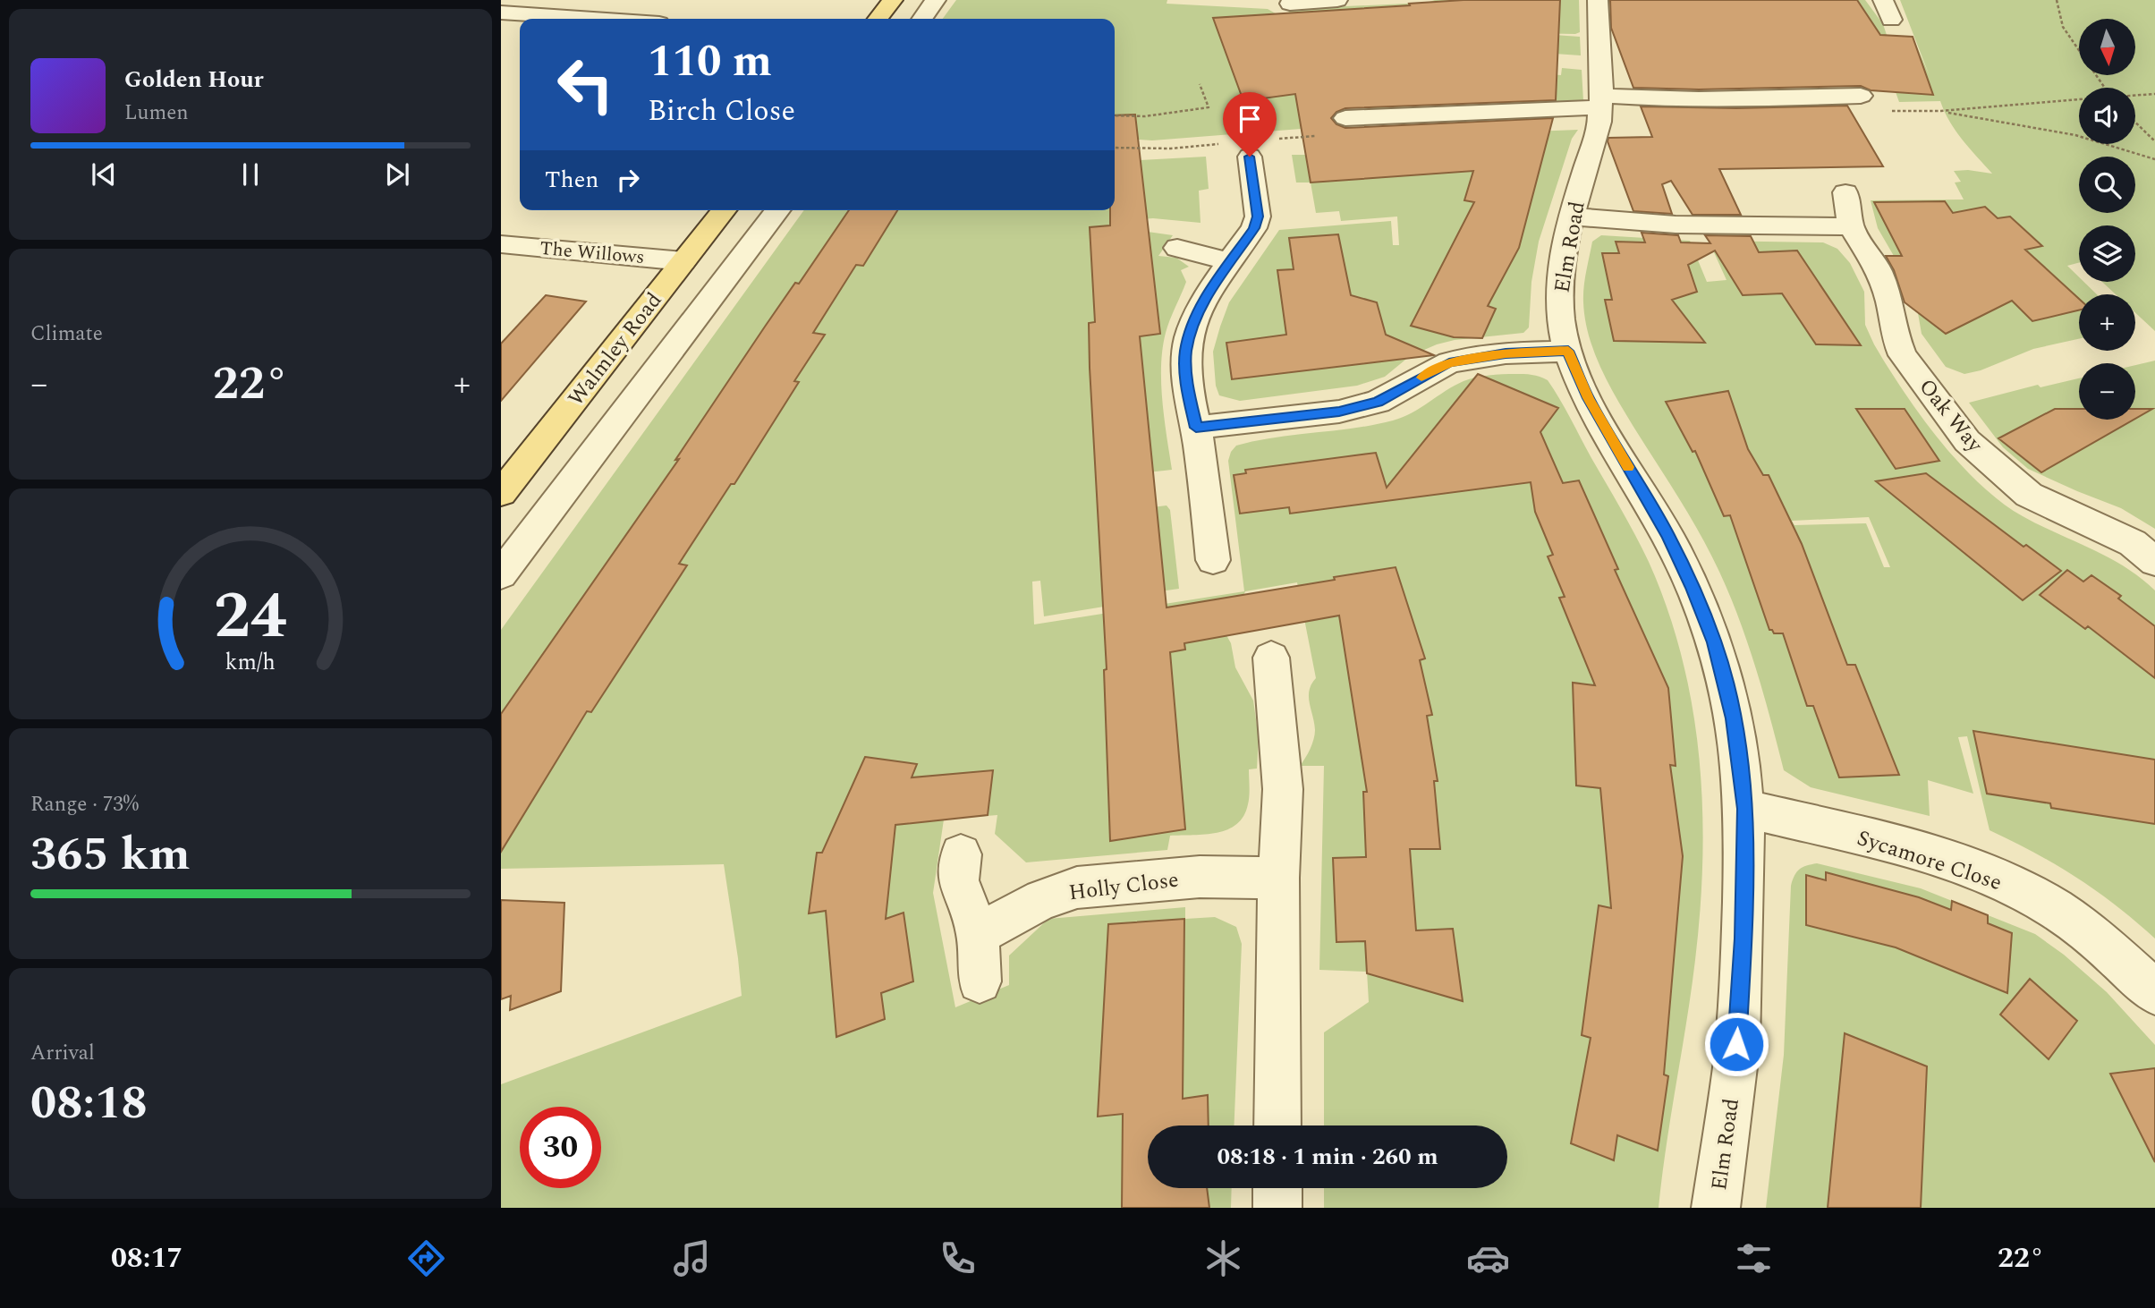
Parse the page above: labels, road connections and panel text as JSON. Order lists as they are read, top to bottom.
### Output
{
  "streets": {
    "main road": ["Walmley Road"],
    "street": [
      "Elm Road",
      "The Willows",
      "Oak Way",
      "Sycamore Close",
      "Holly Close"
    ]
  },
  "crossings": [
    ["Elm Road", "Sycamore Close"],
    ["The Willows", "Walmley Road"]
  ],
  "north": "bottom",
  "page": {
    "map_buttons": ["+", "−"],
    "turn": ["110 m", "Birch Close"],
    "song": ["Golden Hour", "Lumen"],
    "then": "Then",
    "tile": [
      "Climate",
      ["Range · 73%", "365 km"],
      ["Arrival", "08:18"]
    ],
    "heat": ["−", "22°", "+"],
    "limit": "30",
    "trip": "08:18 · 1 min · 260 m",
    "tabs": ["08:17", "22°"],
    "gauge": ["24", "km/h"]
  }
}
